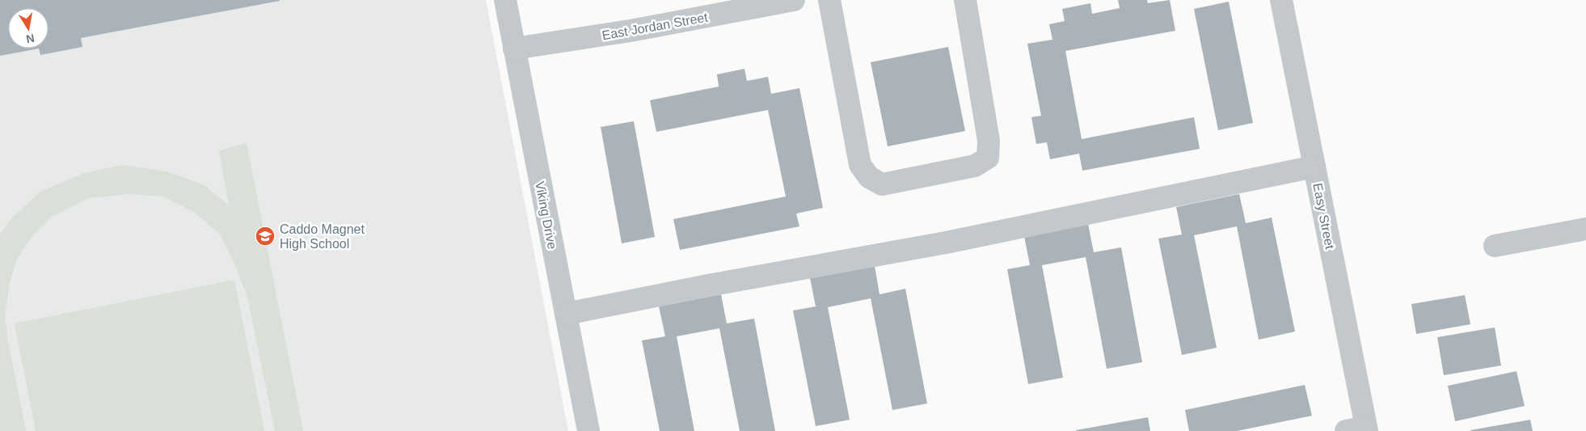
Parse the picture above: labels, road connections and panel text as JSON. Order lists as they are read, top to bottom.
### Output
{
  "streets": {
    "street": ["East Jordan Street", "Viking Drive", "Easy Street"]
  },
  "crossings": [
    ["East Jordan Street", "Viking Drive"]
  ],
  "places": {
    "school or university": ["Caddo Magnet High School"]
  },
  "north": "bottom"
}
